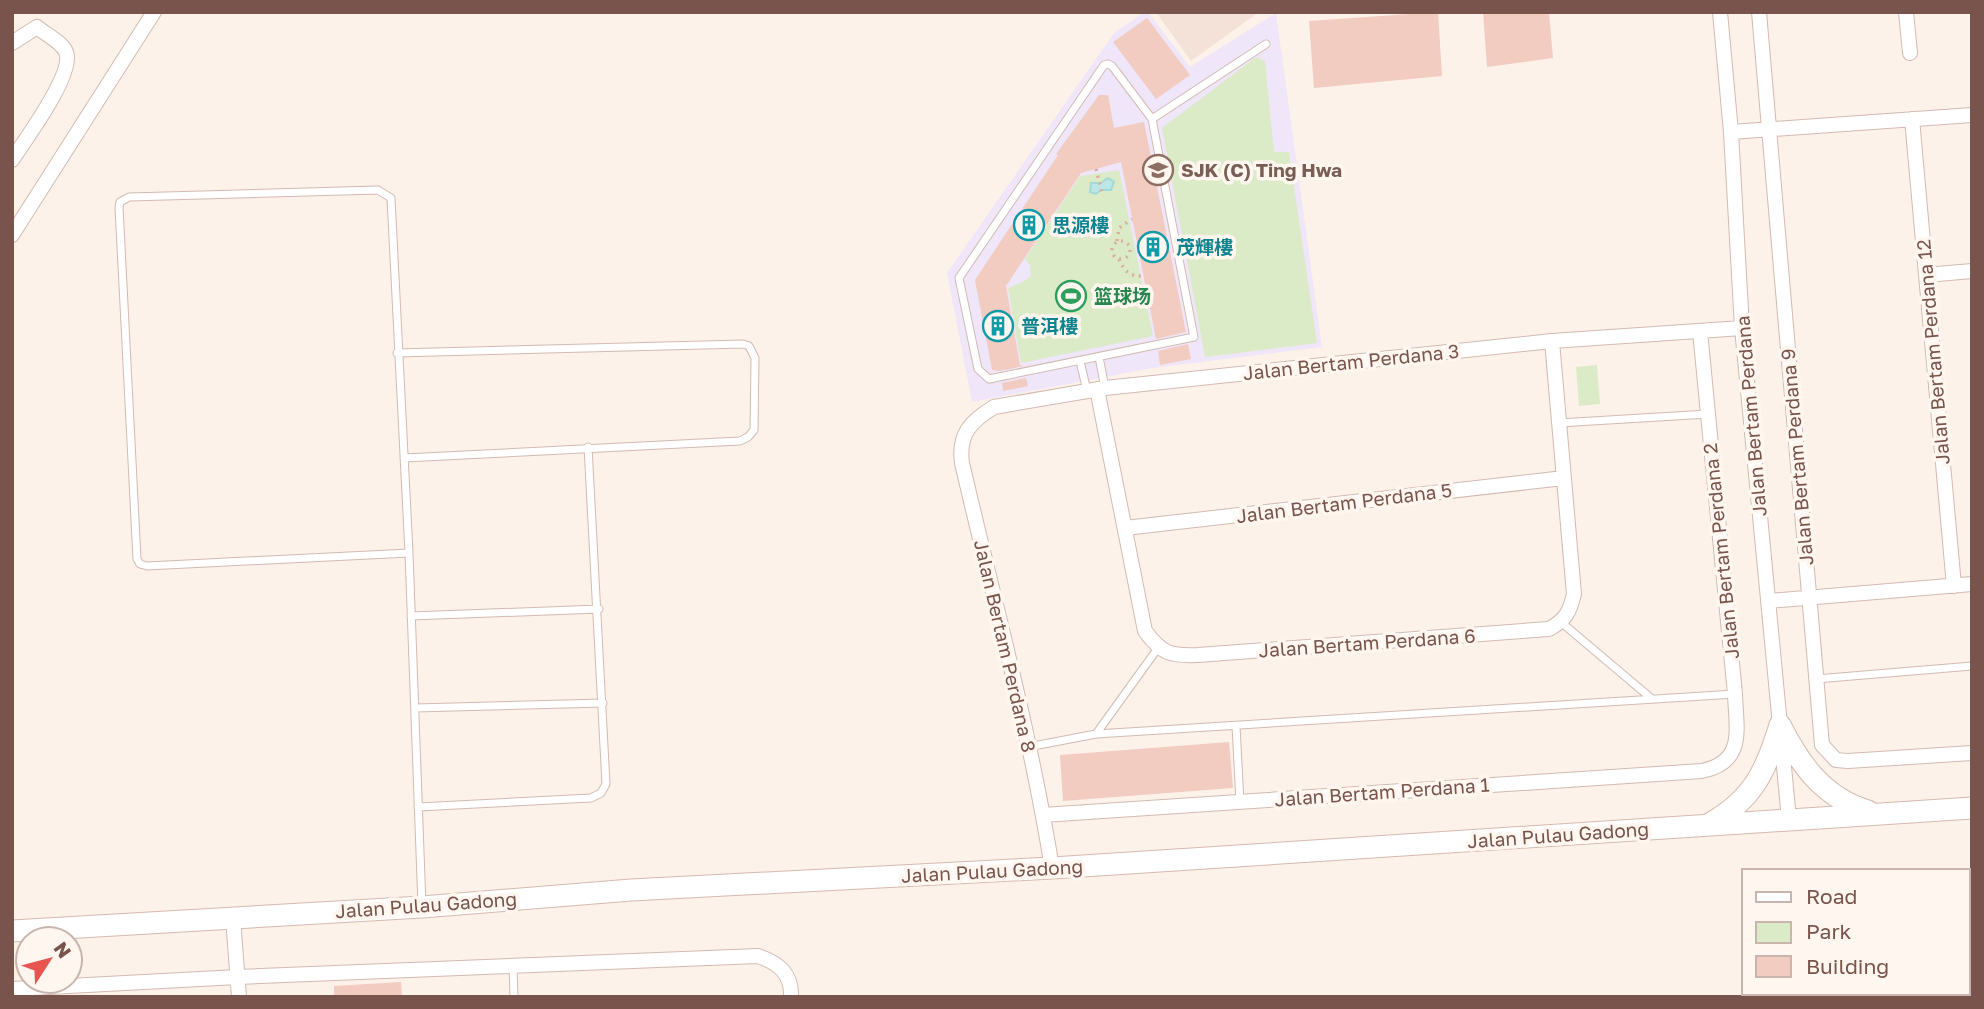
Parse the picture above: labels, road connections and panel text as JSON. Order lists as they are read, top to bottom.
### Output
{
  "streets": {
    "main road": ["Jalan Pulau Gadong"],
    "street": [
      "Jalan Bertam Perdana 12",
      "Jalan Bertam Perdana 3",
      "Jalan Bertam Perdana",
      "Jalan Bertam Perdana 9",
      "Jalan Bertam Perdana 5",
      "Jalan Bertam Perdana 2",
      "Jalan Bertam Perdana 6",
      "Jalan Bertam Perdana 8",
      "Jalan Bertam Perdana 1"
    ]
  },
  "crossings": [
    ["Jalan Bertam Perdana 3", "Jalan Bertam Perdana"],
    ["Jalan Bertam Perdana 3", "Jalan Bertam Perdana 2"],
    ["Jalan Bertam Perdana 3", "Jalan Bertam Perdana 8"],
    ["Jalan Bertam Perdana", "Jalan Pulau Gadong"],
    ["Jalan Bertam Perdana 2", "Jalan Bertam Perdana 1"],
    ["Jalan Bertam Perdana 8", "Jalan Bertam Perdana 1"],
    ["Jalan Bertam Perdana 8", "Jalan Pulau Gadong"]
  ],
  "places": {
    "school or university": ["SJK (C) Ting Hwa"],
    "building": ["思源樓", "茂輝樓", "普洱樓"],
    "sports": ["篮球场"]
  },
  "legend": ["Road", "Park", "Building"],
  "north": "top right"
}
